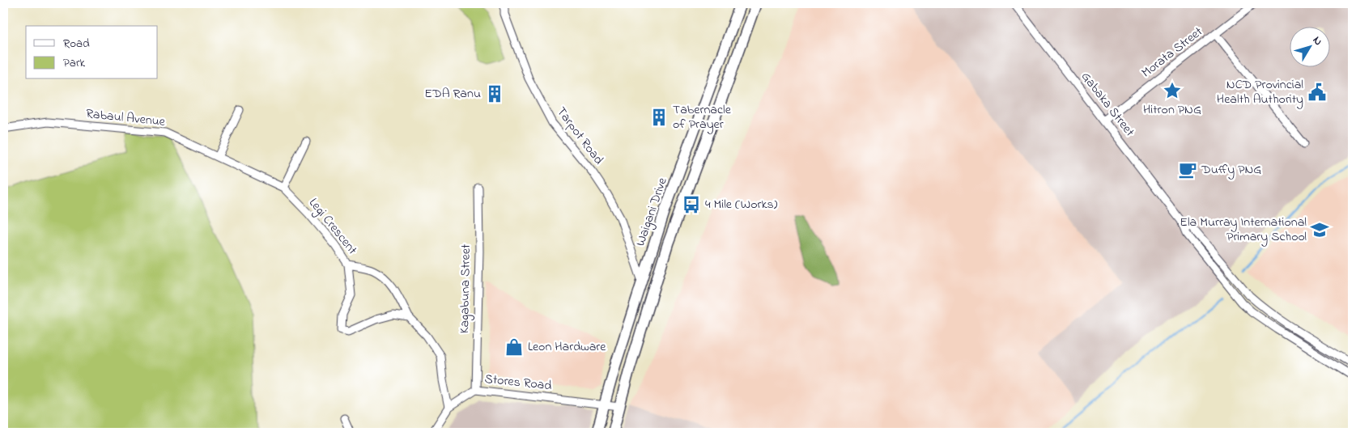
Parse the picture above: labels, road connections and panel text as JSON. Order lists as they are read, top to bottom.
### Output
{
  "streets": {
    "highway": ["Waigani Drive"],
    "street": [
      "Morata Street",
      "Gabaka Street",
      "Rabaul Avenue",
      "Tarpot Road",
      "Legi Crescent",
      "Kagabuna Street",
      "Stores Road"
    ]
  },
  "crossings": [
    ["Morata Street", "Gabaka Street"],
    ["Rabaul Avenue", "Legi Crescent"],
    ["Tarpot Road", "Waigani Drive"],
    ["Waigani Drive", "Stores Road"],
    ["Kagabuna Street", "Stores Road"]
  ],
  "places": {
    "place": ["Hitron PNG"],
    "public building": ["NCD Provincial Health Authority"],
    "building": ["EDA Ranu", "Tabernacle of Prayer"],
    "cafe": ["Duffy PNG"],
    "bus stop": ["4 Mile (Works)"],
    "school or university": ["Ela Murray International Primary School"],
    "shop": ["Leon Hardware"]
  },
  "legend": ["Road", "Park"],
  "north": "top right"
}
